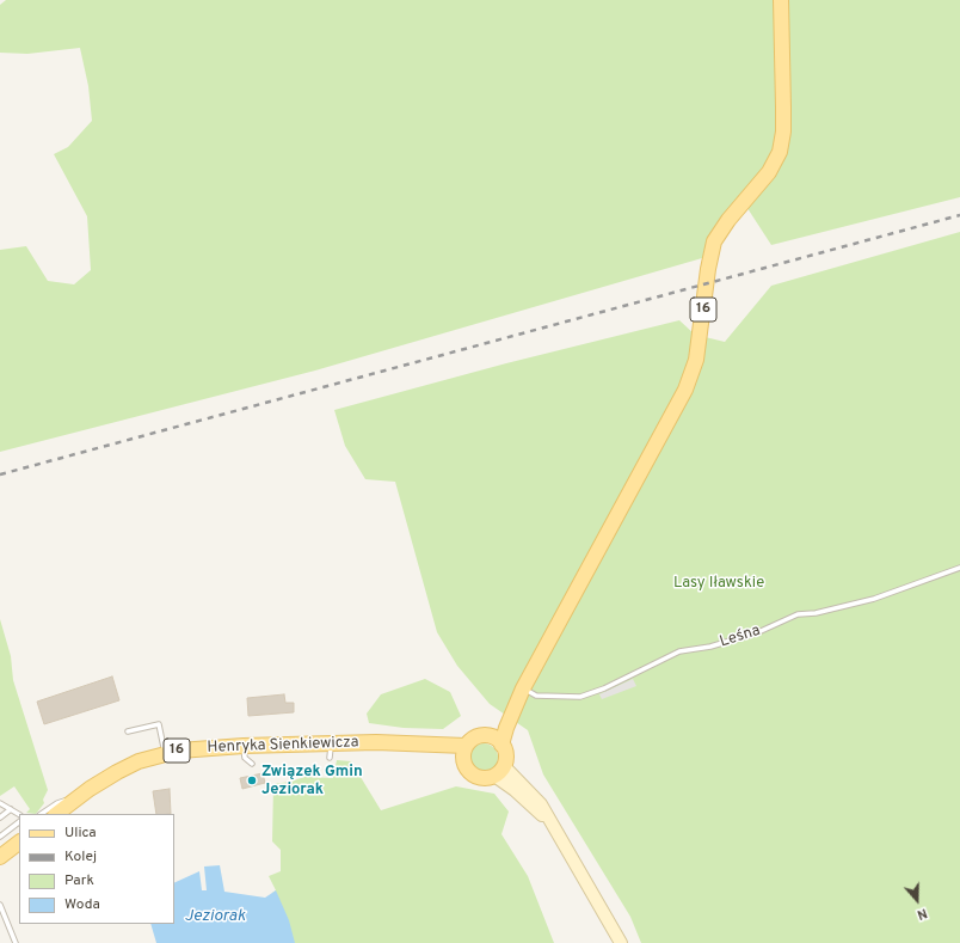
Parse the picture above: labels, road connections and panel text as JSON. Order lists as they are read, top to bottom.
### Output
{
  "streets": {
    "main road": ["16", "Henryka Sienkiewicza"],
    "lane": ["Leśna"]
  },
  "crossings": [
    ["16", "Leśna"],
    ["16", "Henryka Sienkiewicza"]
  ],
  "water": ["Jeziorak"],
  "parks": ["Lasy Iławskie"],
  "places": ["Związek Gmin Jeziorak"],
  "legend": [
    "Ulica",
    "Kolej",
    "Park",
    "Woda"
  ],
  "north": "bottom"
}
